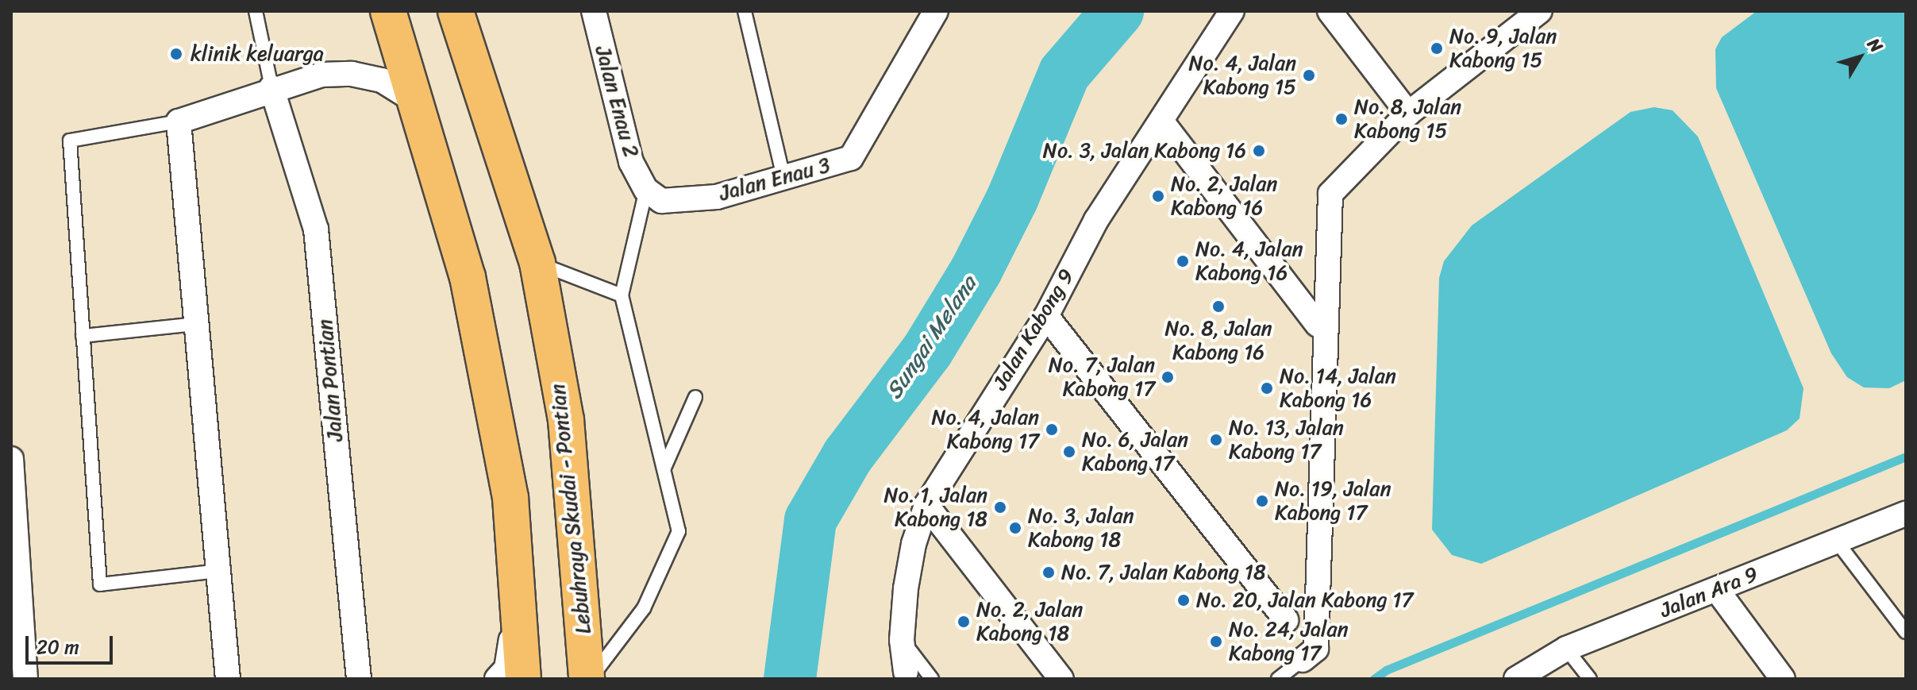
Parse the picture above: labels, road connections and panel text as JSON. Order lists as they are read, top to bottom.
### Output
{
  "streets": {
    "highway": ["Lebuhraya Skudai - Pontian"],
    "street": [
      "Jalan Enau 2",
      "Jalan Enau 3",
      "Jalan Kabong 9",
      "Jalan Pontian",
      "Jalan Ara 9"
    ]
  },
  "crossings": [
    ["Jalan Enau 2", "Jalan Enau 3"]
  ],
  "water": ["Sungai Melana"],
  "places": [
    "No. 9, Jalan Kabong 15",
    "klinik keluarga",
    "No. 4, Jalan Kabong 15",
    "No. 8, Jalan Kabong 15",
    "No. 3, Jalan Kabong 16",
    "No. 2, Jalan Kabong 16",
    "No. 4, Jalan Kabong 16",
    "No. 8, Jalan Kabong 16",
    "No. 7, Jalan Kabong 17",
    "No. 14, Jalan Kabong 16",
    "No. 4, Jalan Kabong 17",
    "No. 13, Jalan Kabong 17",
    "No. 6, Jalan Kabong 17",
    "No. 19, Jalan Kabong 17",
    "No. 1, Jalan Kabong 18",
    "No. 3, Jalan Kabong 18",
    "No. 7, Jalan Kabong 18",
    "No. 20, Jalan Kabong 17",
    "No. 2, Jalan Kabong 18",
    "No. 24, Jalan Kabong 17"
  ],
  "scale_bar": "20 m",
  "north": "top right"
}
